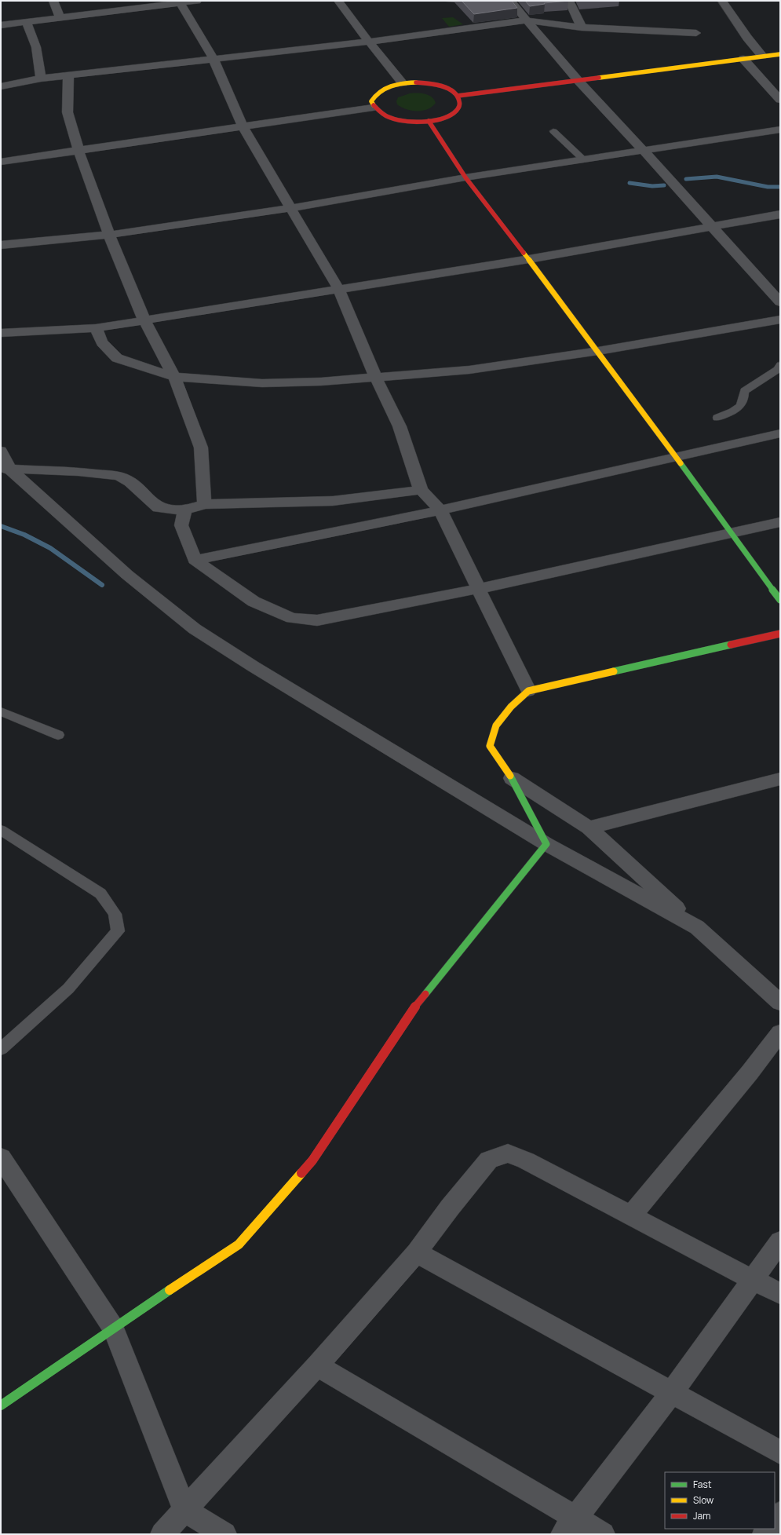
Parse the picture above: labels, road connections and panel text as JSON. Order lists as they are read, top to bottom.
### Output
{
  "legend": ["Fast", "Slow", "Jam"]
}
